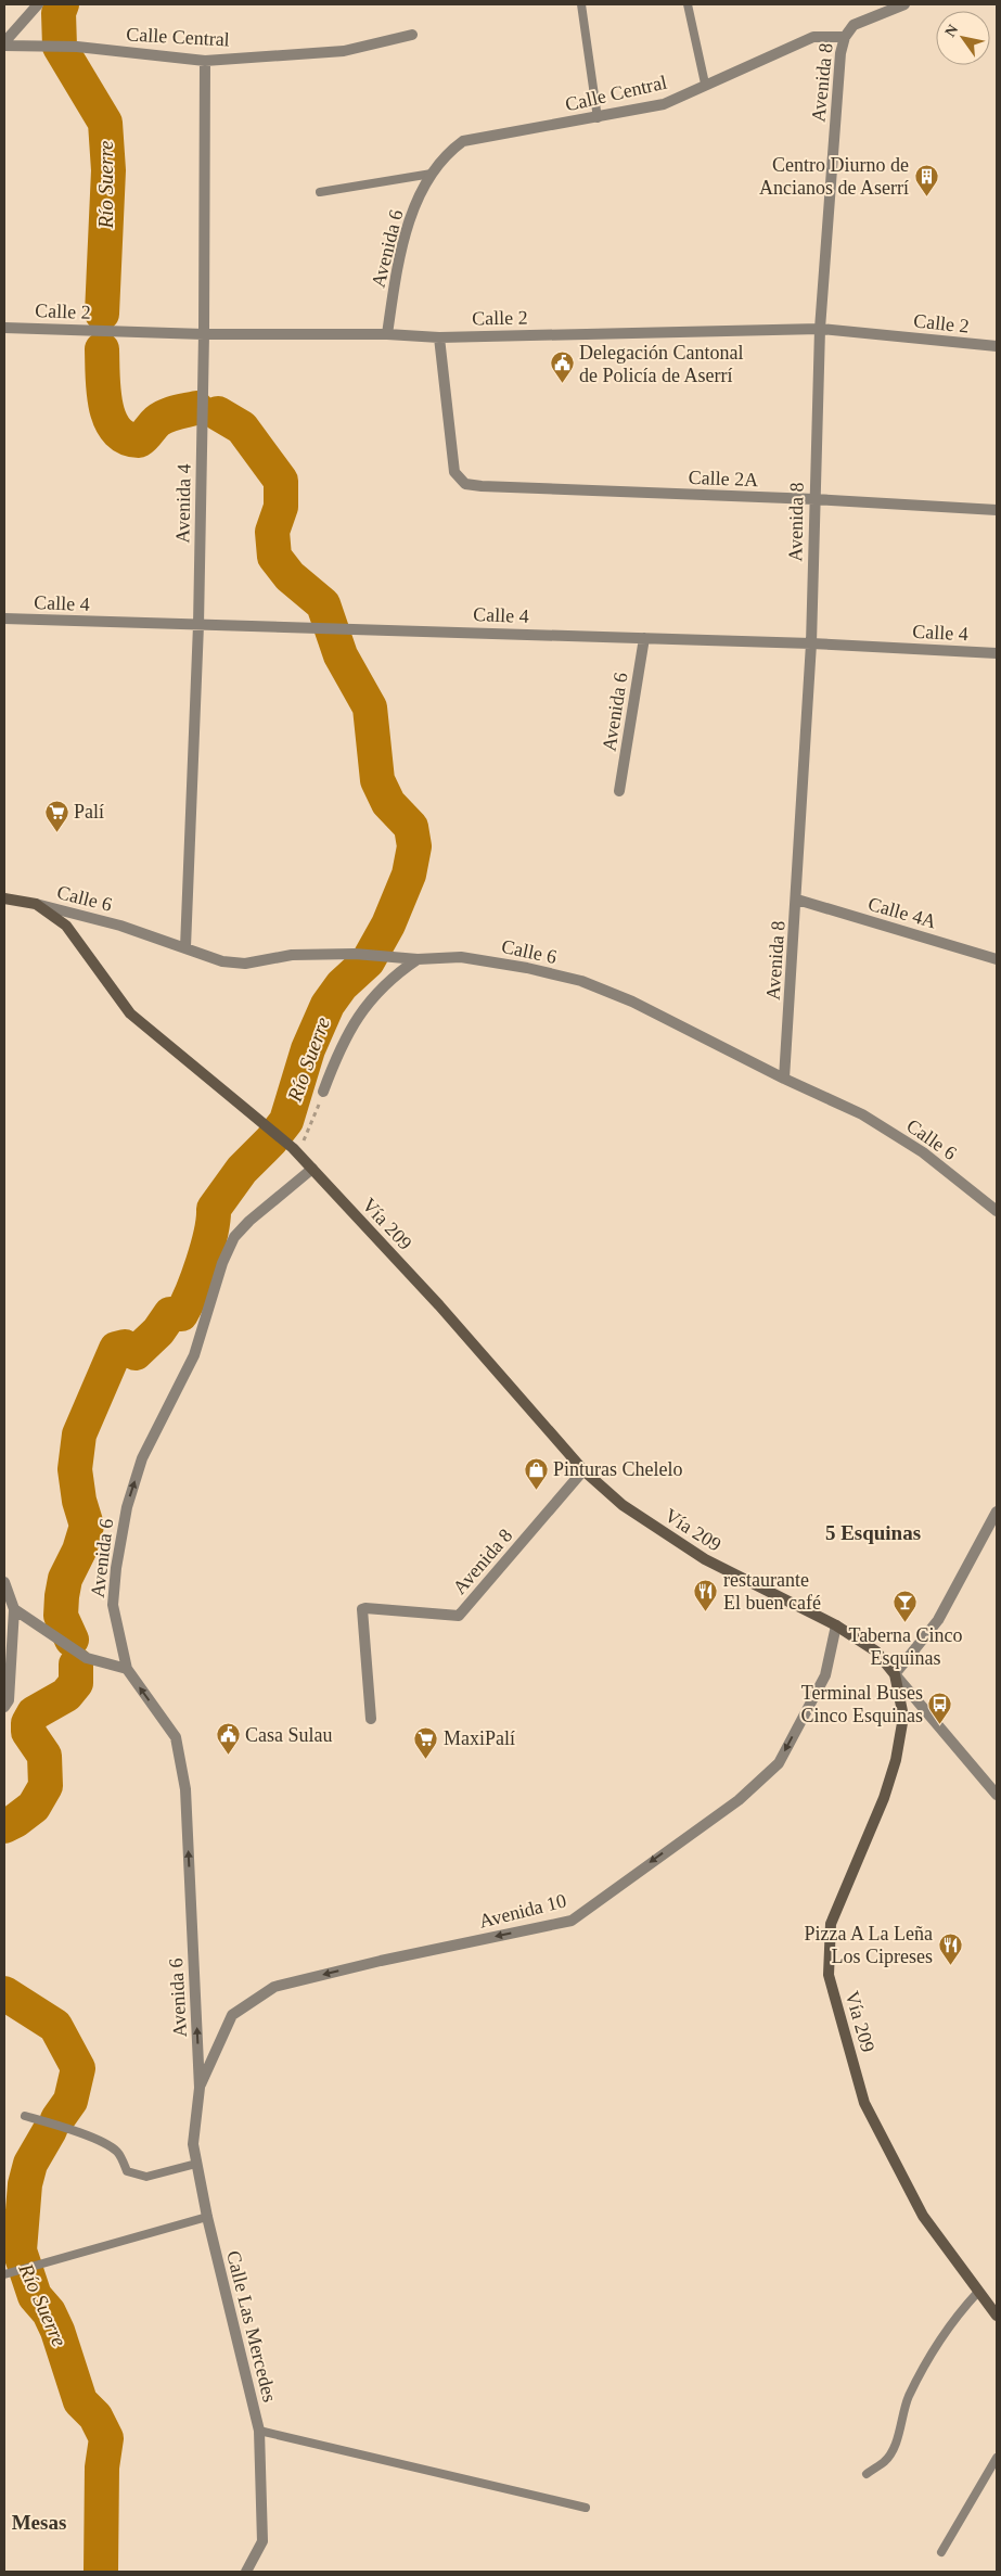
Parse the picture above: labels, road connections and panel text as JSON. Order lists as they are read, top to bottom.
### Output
{
  "streets": {
    "main road": ["Calle 6", "Vía 209"],
    "street": [
      "Calle Central",
      "Avenida 8",
      "Avenida 6",
      "Calle 2",
      "Calle 2A",
      "Avenida 4",
      "Calle 4",
      "Calle 4A",
      "Avenida 10",
      "Calle Las Mercedes"
    ]
  },
  "crossings": [
    ["Calle Central", "Avenida 8"],
    ["Calle Central", "Avenida 6"],
    ["Calle Central", "Avenida 4"],
    ["Avenida 8", "Calle 2"],
    ["Avenida 8", "Calle 2A"],
    ["Avenida 8", "Calle 4"],
    ["Avenida 8", "Calle 6"],
    ["Avenida 8", "Calle 4A"],
    ["Avenida 8", "Vía 209"],
    ["Avenida 6", "Calle 2"],
    ["Avenida 6", "Calle 4"],
    ["Avenida 6", "Vía 209"],
    ["Avenida 6", "Avenida 10"],
    ["Avenida 6", "Calle Las Mercedes"],
    ["Calle 2", "Calle 2A"],
    ["Calle 2", "Avenida 4"],
    ["Avenida 4", "Calle 4"],
    ["Avenida 4", "Calle 6"],
    ["Calle 6", "Vía 209"],
    ["Vía 209", "Avenida 10"],
    ["Avenida 10", "Calle Las Mercedes"]
  ],
  "one_way": ["Avenida 6", "Avenida 10"],
  "districts": ["5 Esquinas", "Mesas"],
  "water": ["Río Suerre"],
  "places": {
    "building": ["Centro Diurno de Ancianos de Aserrí"],
    "public building": ["Delegación Cantonal de Policía de Aserrí", "Casa Sulau"],
    "supermarket": ["Palí", "MaxiPalí"],
    "shop": ["Pinturas Chelelo"],
    "restaurant": ["restaurante El buen café", "Pizza A La Leña Los Cipreses"],
    "bar": ["Taberna Cinco Esquinas"],
    "bus stop": ["Terminal Buses Cinco Esquinas"]
  },
  "north": "top left"
}
